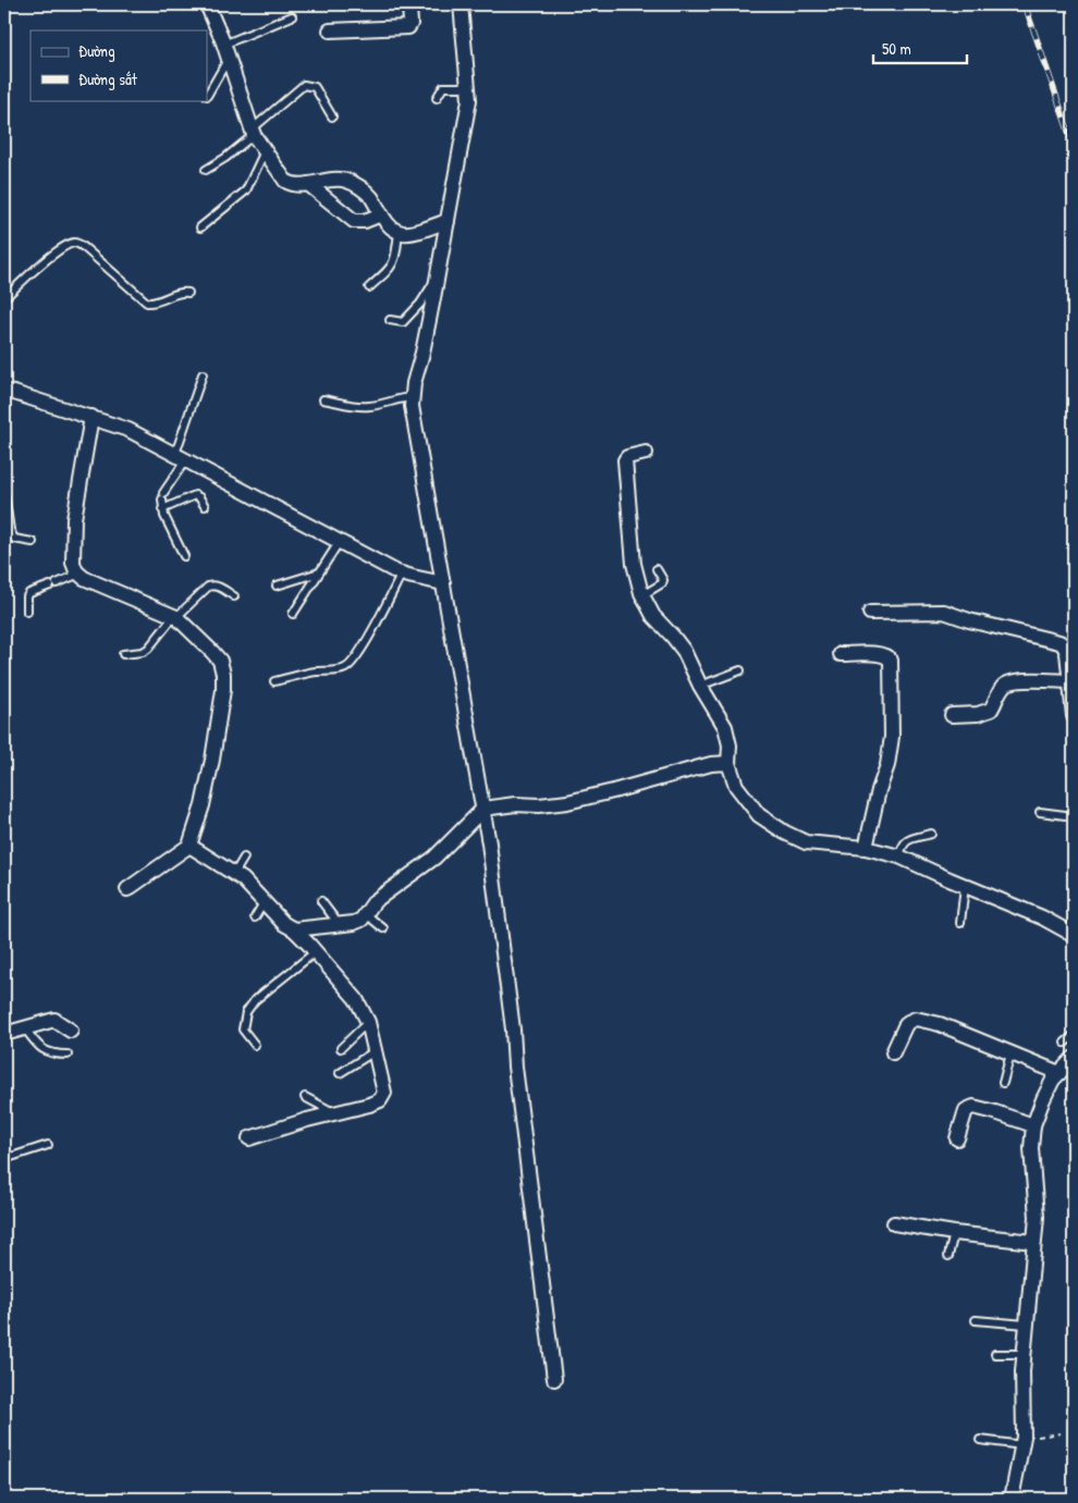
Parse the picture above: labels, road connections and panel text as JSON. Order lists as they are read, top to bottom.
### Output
{
  "legend": ["Đường", "Đường sắt"],
  "scale_bar": "50 m"
}
